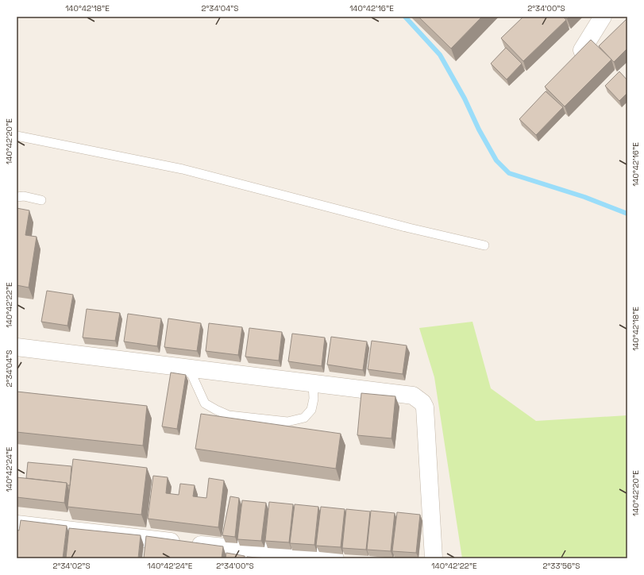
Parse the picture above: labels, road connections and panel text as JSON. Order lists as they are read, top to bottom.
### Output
{
  "coordinates": [
    "140°42'18\"E",
    "2°34'04\"S",
    "140°42'16\"E",
    "2°34'00\"S",
    "140°42'20\"E",
    "140°42'22\"E",
    "140°42'24\"E",
    "2°34'02\"S",
    "2°33'56\"S"
  ]
}
